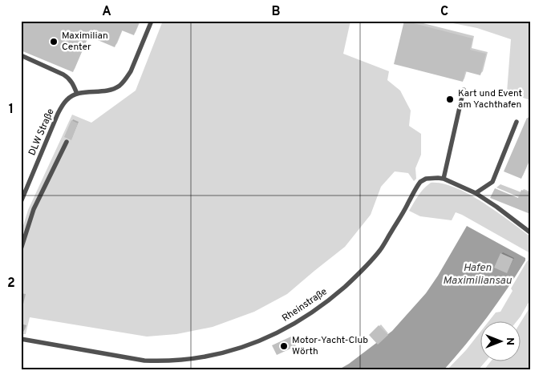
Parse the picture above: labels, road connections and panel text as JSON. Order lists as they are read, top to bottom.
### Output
{
  "streets": {
    "lane": ["DLW Straße", "Rheinstraße"]
  },
  "water": ["Hafen Maximiliansau"],
  "places": ["Maximilian Center", "Kart und Event am Yachthafen", "Motor-Yacht-Club Wörth"],
  "north": "right",
  "grid": {
    "columns": ["A", "B", "C"],
    "rows": ["1", "2"]
  }
}
